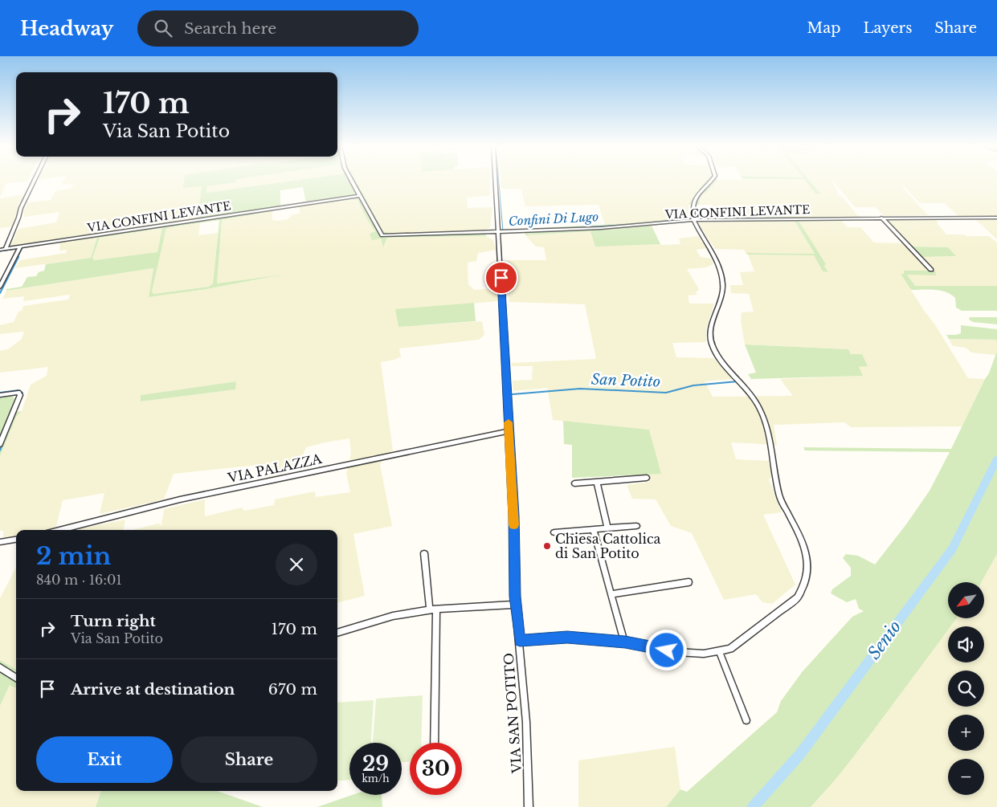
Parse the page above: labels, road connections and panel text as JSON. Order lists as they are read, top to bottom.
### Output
{
  "streets": {
    "street": ["VIA CONFINI LEVANTE", "VIA PALAZZA", "VIA SAN POTITO"]
  },
  "crossings": [
    ["VIA CONFINI LEVANTE", "VIA SAN POTITO"],
    ["VIA PALAZZA", "VIA SAN POTITO"]
  ],
  "water": ["Confini Di Lugo", "San Potito", "Senio"],
  "places": ["Chiesa Cattolica di San Potito"],
  "north": "bottom left",
  "page": {
    "header": "Headway",
    "search": "Search here",
    "nav": ["Map", "Layers", "Share"],
    "turn": ["170 m", "Via San Potito"],
    "heading": ["2 min", "840 m · 16:01"],
    "map_buttons": ["+", "−"],
    "list": [
      {
        "name": "Turn right",
        "note": "Via San Potito",
        "value": "170 m"
      },
      {
        "name": "Arrive at destination",
        "value": "670 m"
      }
    ],
    "buttons": ["Exit", "Share"],
    "speed": "29 km/h",
    "limit": "30"
  }
}
